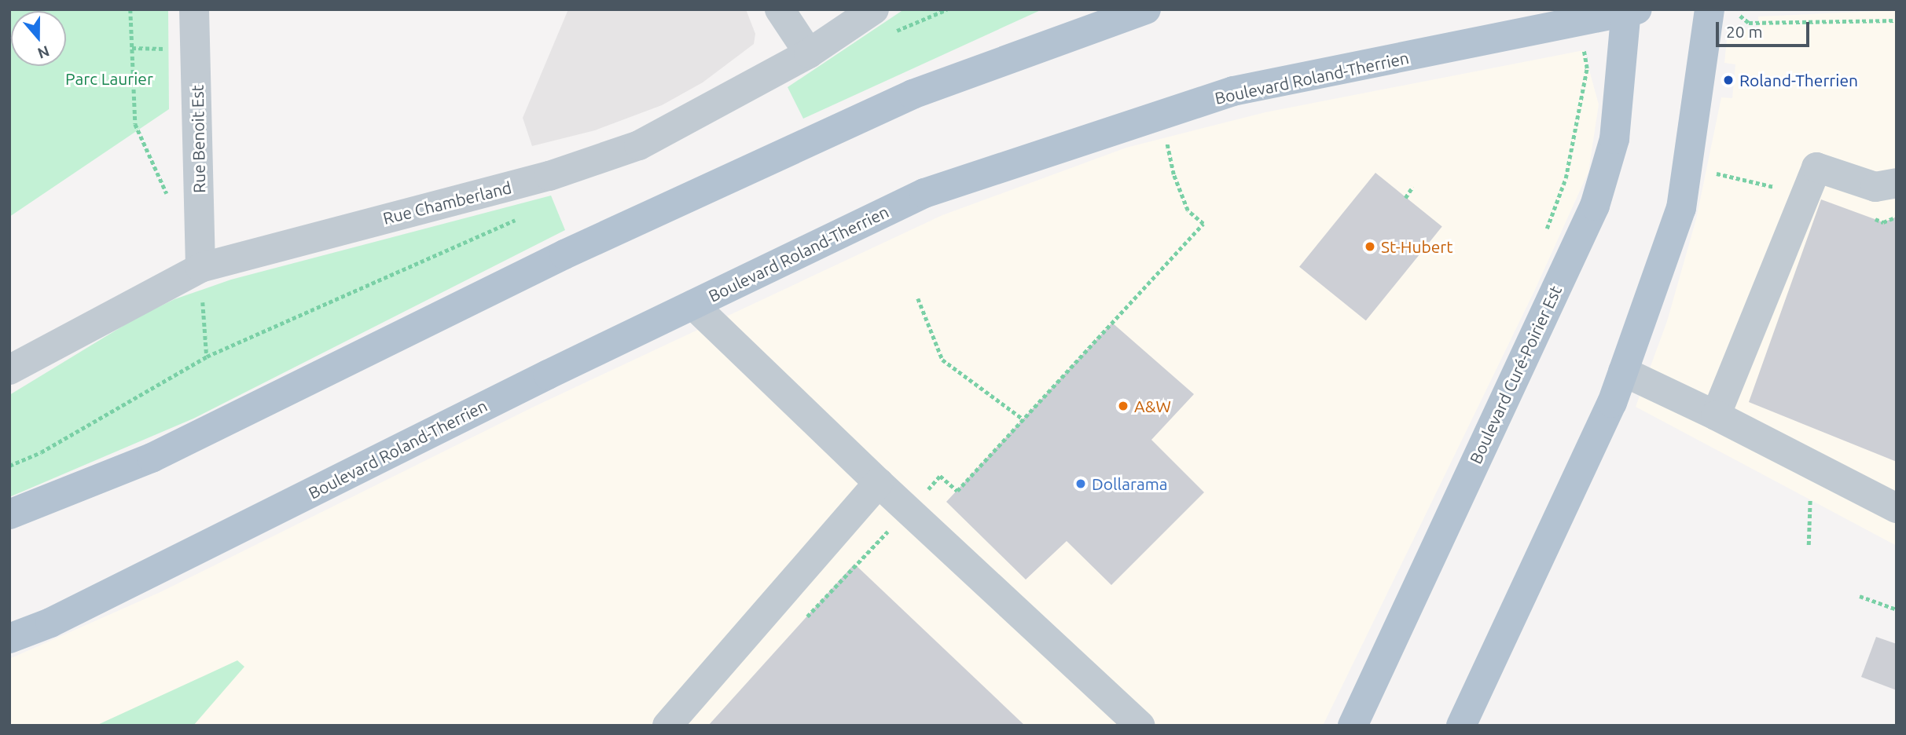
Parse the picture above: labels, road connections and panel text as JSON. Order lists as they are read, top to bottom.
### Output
{
  "streets": {
    "main road": ["Boulevard Roland-Therrien", "Boulevard Curé-Poirier Est"],
    "street": ["Rue Benoit Est", "Rue Chamberland"]
  },
  "crossings": [
    ["Boulevard Roland-Therrien", "Boulevard Curé-Poirier Est"],
    ["Rue Benoit Est", "Rue Chamberland"]
  ],
  "parks": ["Parc Laurier"],
  "places": [
    "Roland-Therrien",
    "St-Hubert",
    "A&W",
    "Dollarama"
  ],
  "scale_bar": "20 m",
  "north": "bottom"
}
